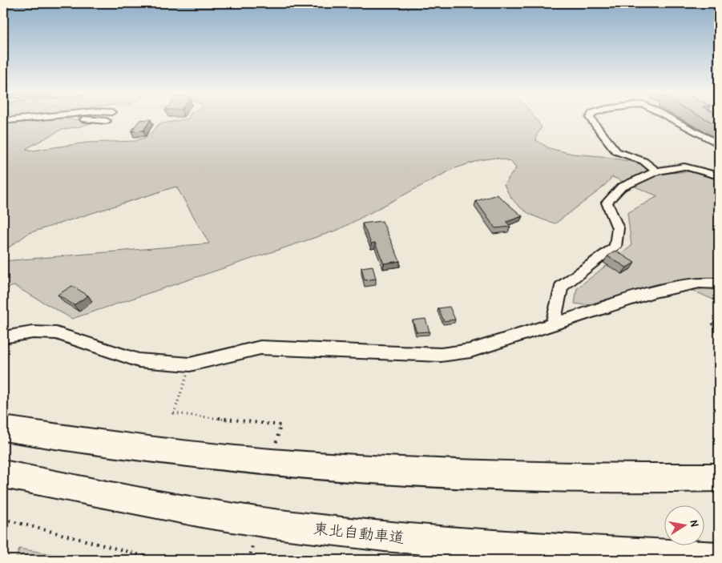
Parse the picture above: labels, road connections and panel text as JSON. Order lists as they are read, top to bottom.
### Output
{
  "streets": {
    "highway": ["東北自動車道"]
  },
  "north": "right"
}
